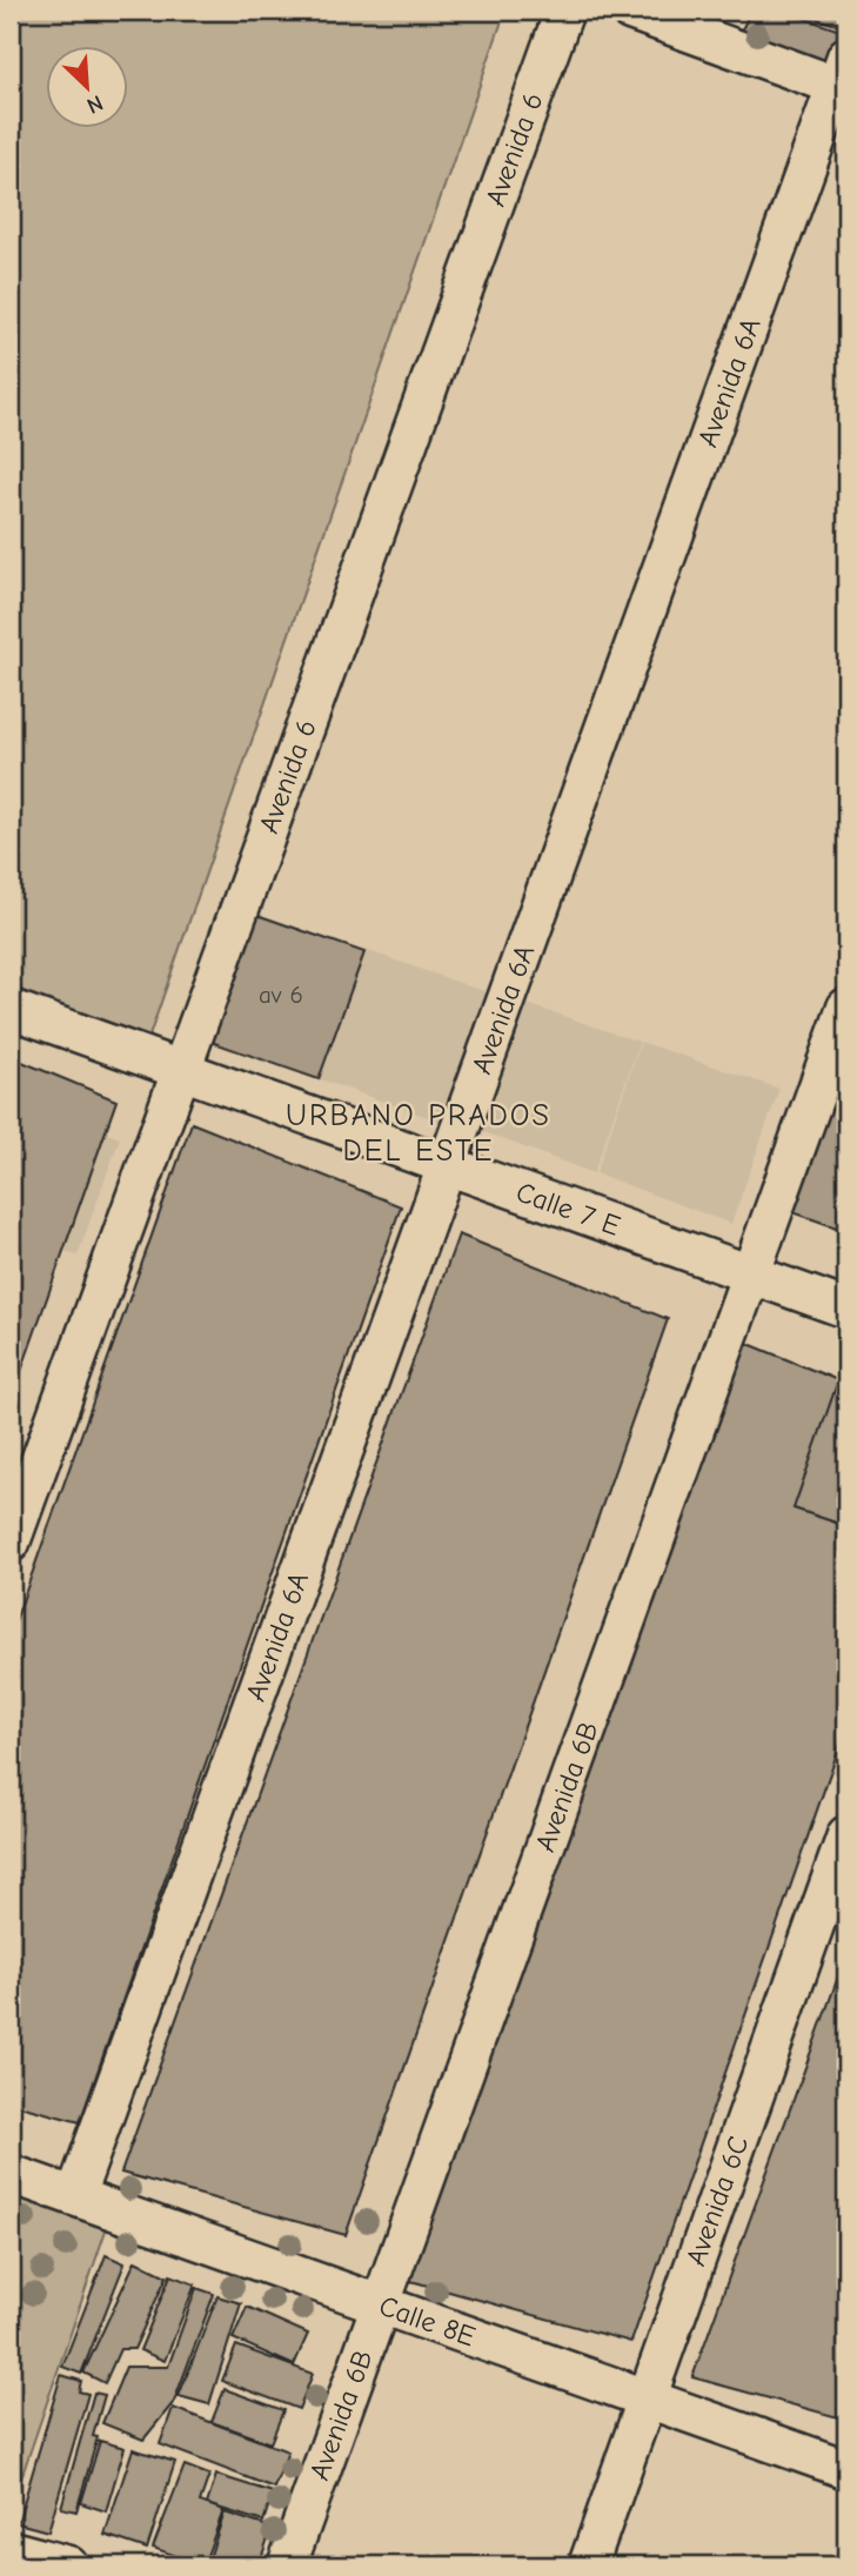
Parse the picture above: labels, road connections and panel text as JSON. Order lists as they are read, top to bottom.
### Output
{
  "streets": {
    "street": [
      "Avenida 6",
      "Avenida 6A",
      "Calle 7 E",
      "Avenida 6B",
      "Avenida 6C",
      "Calle 8E"
    ]
  },
  "crossings": [
    ["Avenida 6", "Calle 7 E"],
    ["Avenida 6A", "Calle 7 E"],
    ["Avenida 6A", "Calle 8E"],
    ["Calle 7 E", "Avenida 6B"],
    ["Avenida 6B", "Calle 8E"],
    ["Avenida 6C", "Calle 8E"]
  ],
  "districts": ["URBANO PRADOS DEL ESTE"],
  "house_numbers": ["av 6"],
  "north": "bottom right"
}
